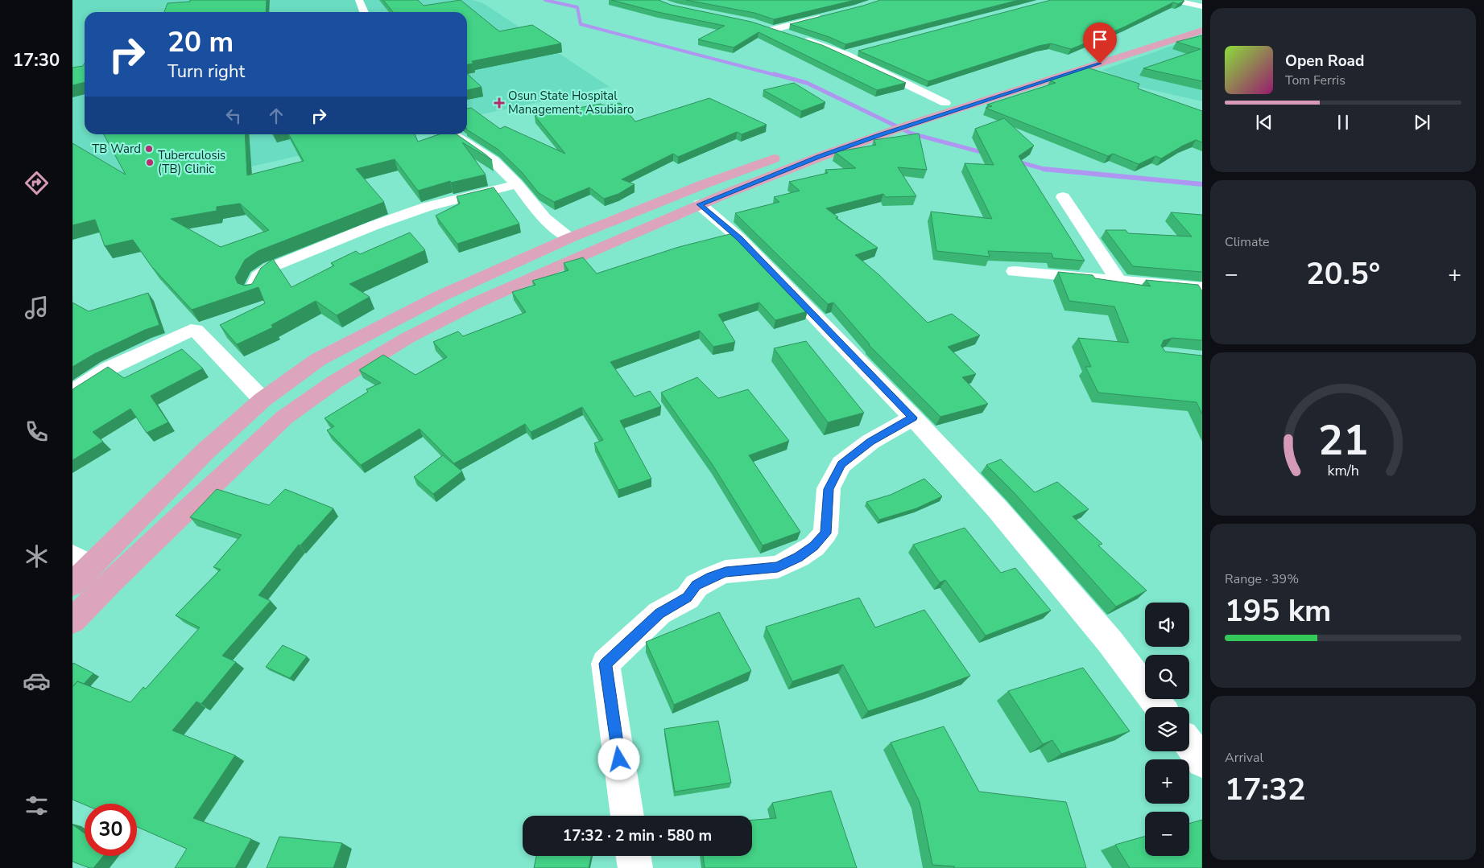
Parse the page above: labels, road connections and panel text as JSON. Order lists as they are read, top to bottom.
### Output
{
  "places": {
    "health": ["Osun State Hospital Management, Asubiaro"],
    "other": ["TB Ward", "Tuberculosis (TB) Clinic"]
  },
  "page": {
    "tabs": "17:30",
    "turn": ["20 m", "Turn right"],
    "song": ["Open Road", "Tom Ferris"],
    "tile": [
      "Climate",
      ["Range · 39%", "195 km"],
      ["Arrival", "17:32"]
    ],
    "heat": ["−", "20.5°", "+"],
    "map_buttons": ["+", "−"],
    "limit": "30",
    "trip": "17:32 · 2 min · 580 m",
    "gauge": ["21", "km/h"]
  }
}
